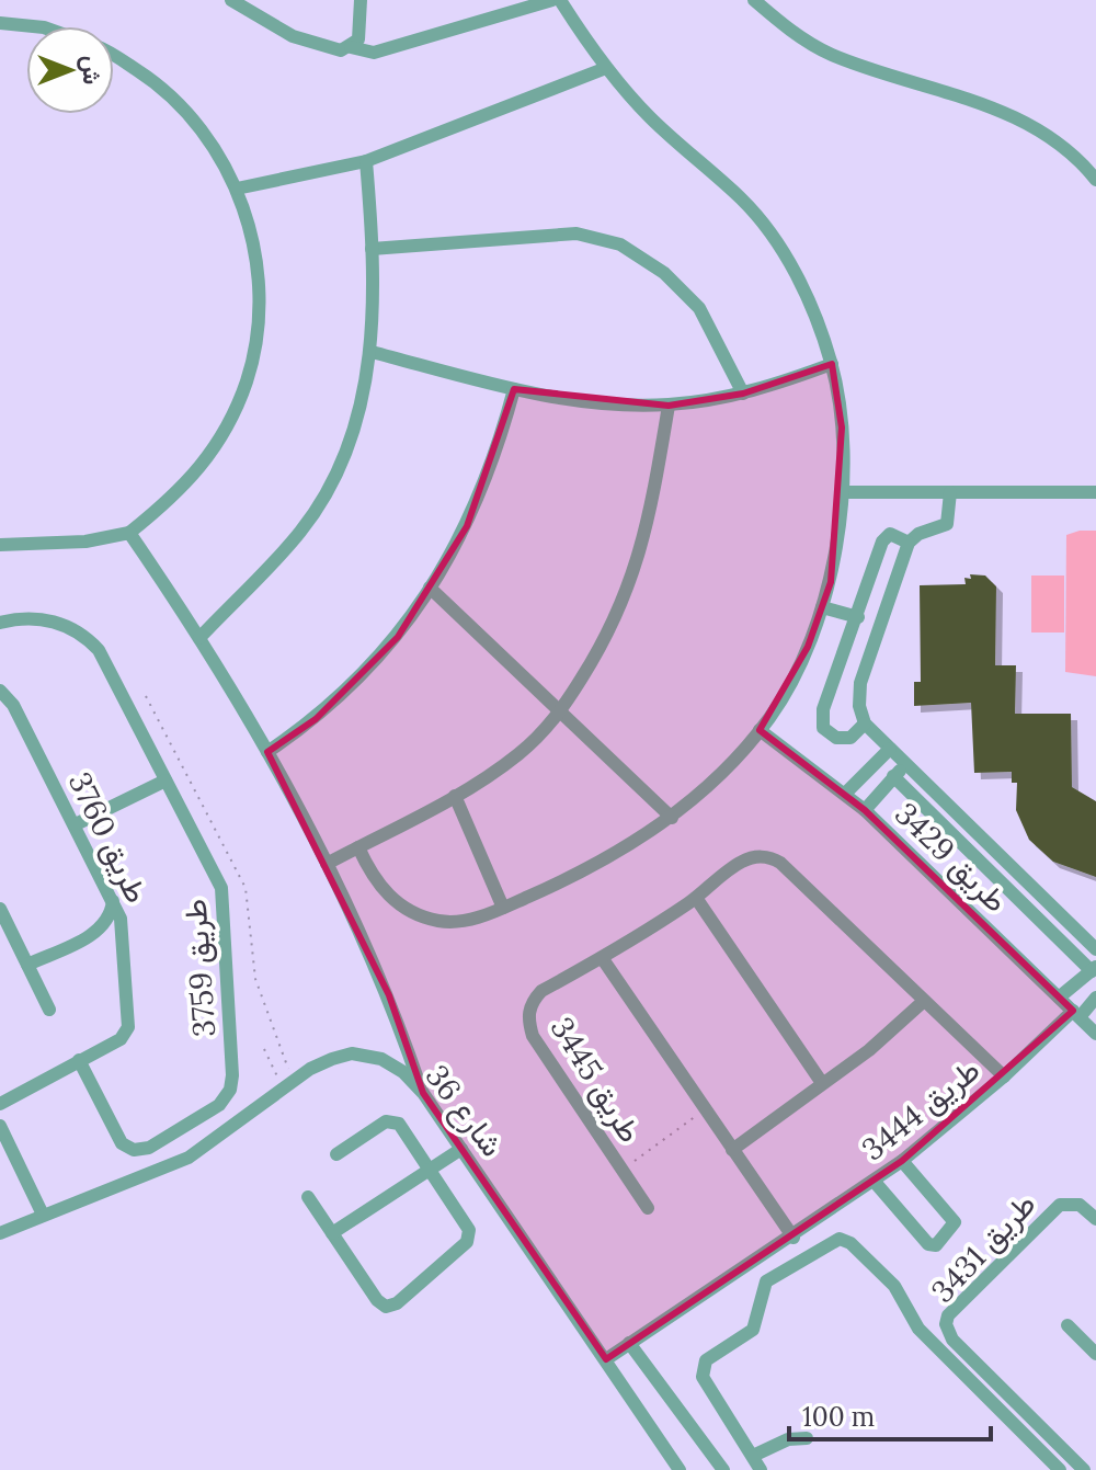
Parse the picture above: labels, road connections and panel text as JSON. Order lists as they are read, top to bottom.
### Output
{
  "streets": {
    "street": [
      "طريق 3760",
      "طريق 3429",
      "طريق 3759",
      "طريق 3445",
      "طريق 3444",
      "شارع 36",
      "طريق 3431"
    ]
  },
  "crossings": [
    ["طريق 3760", "طريق 3759"],
    ["طريق 3429", "طريق 3444"],
    ["طريق 3444", "شارع 36"]
  ],
  "scale_bar": "100 m",
  "north": "right"
}
